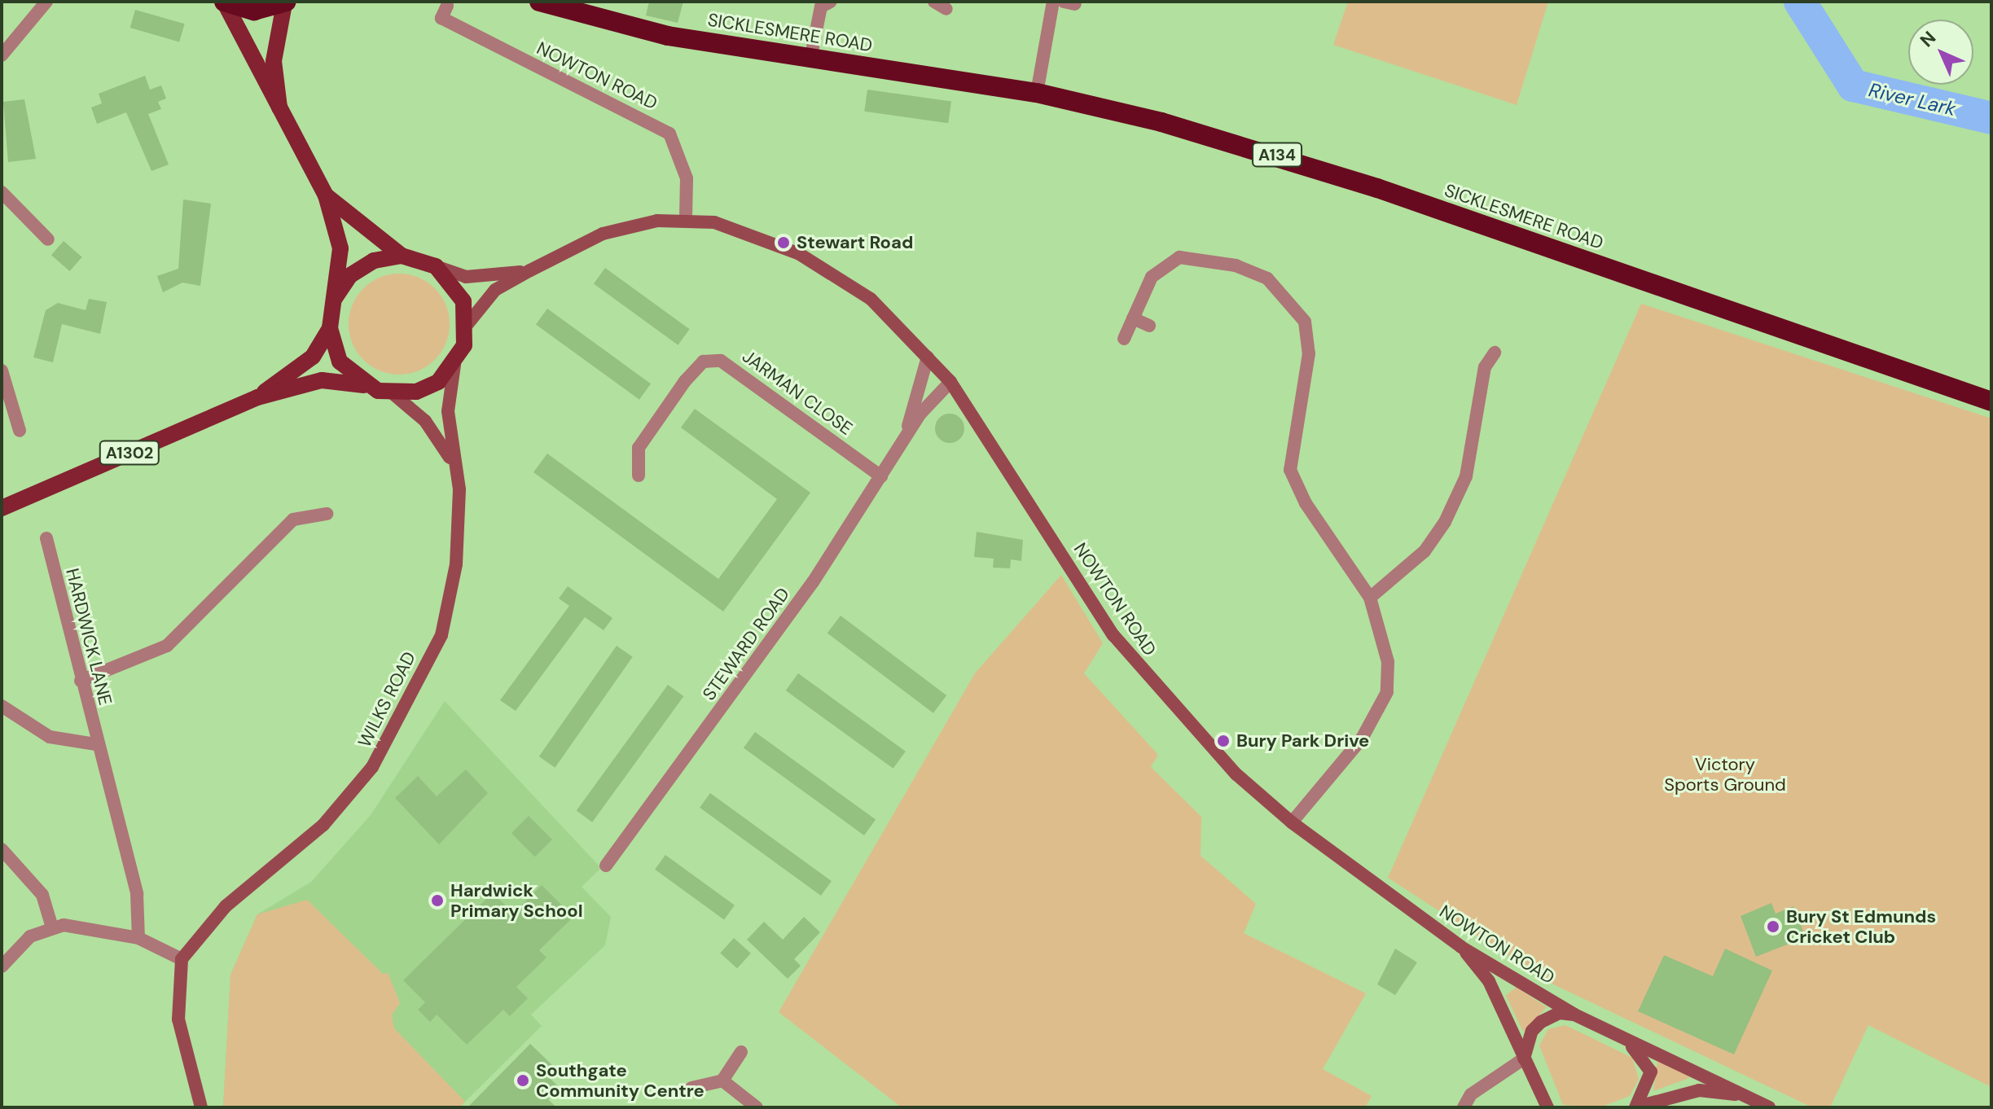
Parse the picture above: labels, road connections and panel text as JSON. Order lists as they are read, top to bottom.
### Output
{
  "streets": {
    "highway": ["SICKLESMERE ROAD", "A134"],
    "main road": ["A1302"],
    "street": [
      "NOWTON ROAD",
      "JARMAN CLOSE",
      "HARDWICK LANE",
      "STEWARD ROAD",
      "WILKS ROAD"
    ]
  },
  "crossings": [
    ["NOWTON ROAD", "A1302"],
    ["NOWTON ROAD", "STEWARD ROAD"],
    ["NOWTON ROAD", "WILKS ROAD"],
    ["JARMAN CLOSE", "STEWARD ROAD"],
    ["A1302", "WILKS ROAD"]
  ],
  "water": ["River Lark"],
  "parks": ["Victory Sports Ground"],
  "places": [
    "Stewart Road",
    "Bury Park Drive",
    "Hardwick Primary School",
    "Bury St Edmunds Cricket Club",
    "Southgate Community Centre"
  ],
  "north": "top left"
}
